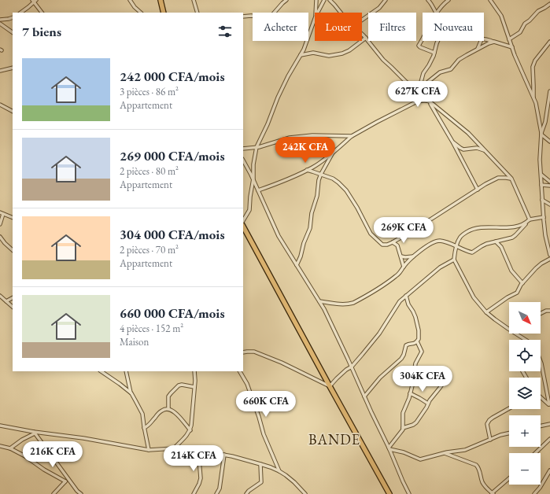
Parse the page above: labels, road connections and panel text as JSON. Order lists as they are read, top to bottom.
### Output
{
  "districts": ["BANDE"],
  "north": "bottom right",
  "page": {
    "chip": [
      "Acheter",
      "Louer",
      "Filtres",
      "Nouveau"
    ],
    "heading": "7 biens",
    "list": [
      {
        "name": "242 000 CFA/mois",
        "note": "3 pièces · 86 m² · Appartement"
      },
      {
        "name": "269 000 CFA/mois",
        "note": "2 pièces · 80 m² · Appartement"
      },
      {
        "name": "304 000 CFA/mois",
        "note": "2 pièces · 70 m² · Appartement"
      },
      {
        "name": "660 000 CFA/mois",
        "note": "4 pièces · 152 m² · Maison"
      }
    ],
    "price": [
      "627K CFA",
      "242K CFA",
      "269K CFA",
      "304K CFA",
      "660K CFA",
      "216K CFA",
      "214K CFA"
    ],
    "map_buttons": ["+", "−"]
  }
}
